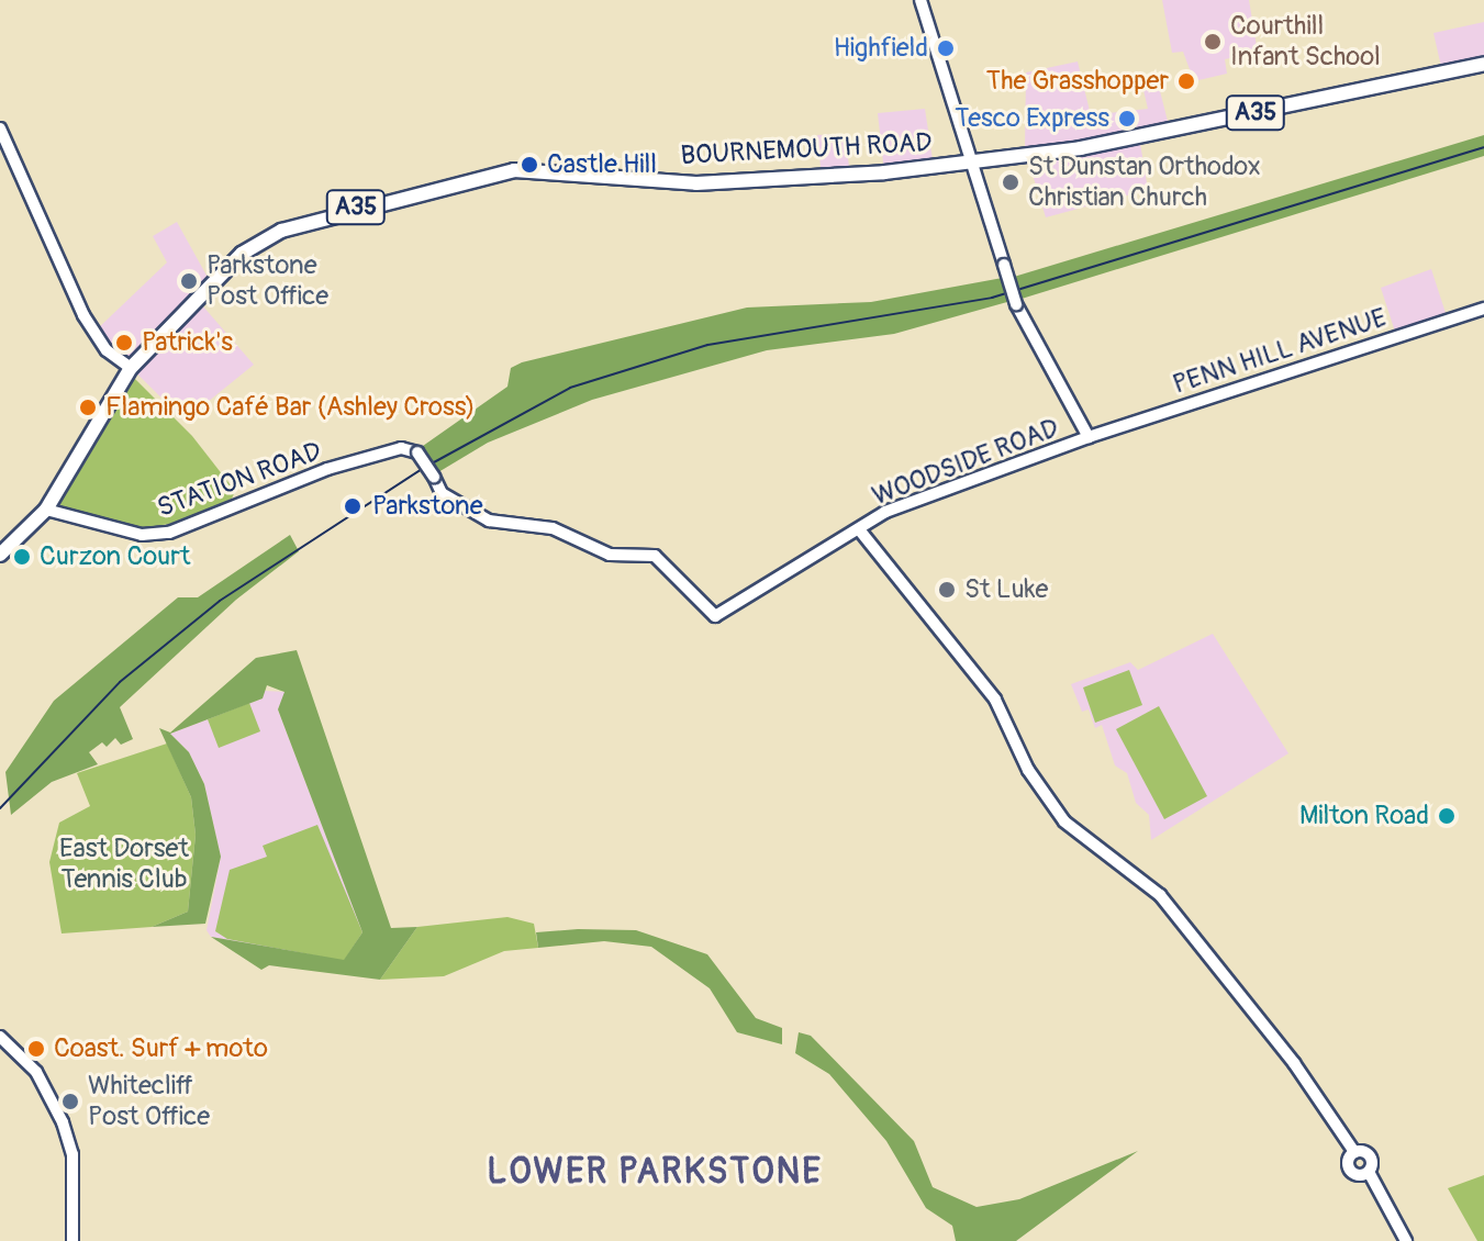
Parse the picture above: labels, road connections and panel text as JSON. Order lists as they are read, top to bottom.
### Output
{
  "streets": {
    "highway": ["A35", "BOURNEMOUTH ROAD"],
    "street": ["PENN HILL AVENUE", "WOODSIDE ROAD", "STATION ROAD"]
  },
  "crossings": [
    ["A35", "BOURNEMOUTH ROAD"],
    ["A35", "STATION ROAD"],
    ["PENN HILL AVENUE", "WOODSIDE ROAD"],
    ["WOODSIDE ROAD", "STATION ROAD"]
  ],
  "districts": ["LOWER PARKSTONE"],
  "parks": ["East Dorset Tennis Club"],
  "places": [
    "Courthill Infant School",
    "Highfield",
    "The Grasshopper",
    "Tesco Express",
    "Castle Hill",
    "St Dunstan Orthodox Christian Church",
    "Parkstone Post Office",
    "Patrick's",
    "Flamingo Café Bar (Ashley Cross)",
    "Parkstone",
    "Curzon Court",
    "St Luke",
    "Milton Road",
    "Coast. Surf + moto",
    "Whitecliff Post Office"
  ]
}
